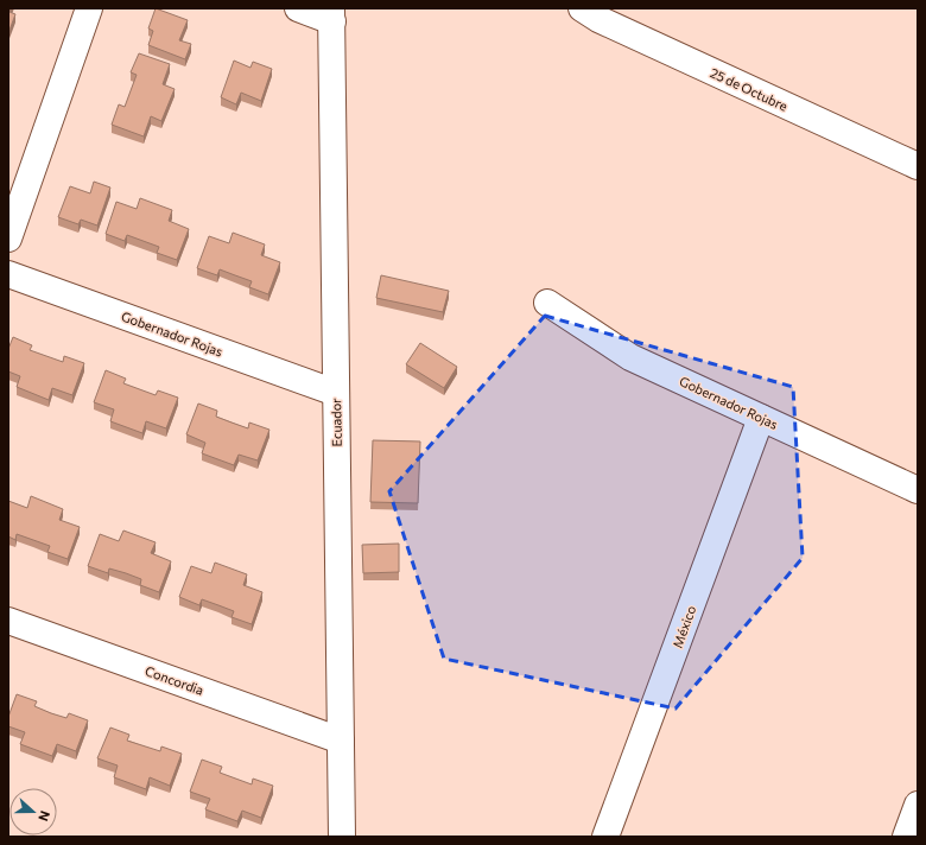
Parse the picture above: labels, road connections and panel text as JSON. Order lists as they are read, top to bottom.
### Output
{
  "streets": {
    "street": [
      "25 de Octubre",
      "Gobernador Rojas",
      "Ecuador",
      "México",
      "Concordia"
    ]
  },
  "crossings": [
    ["Gobernador Rojas", "Ecuador"],
    ["Gobernador Rojas", "México"],
    ["Ecuador", "Concordia"]
  ],
  "north": "right"
}
